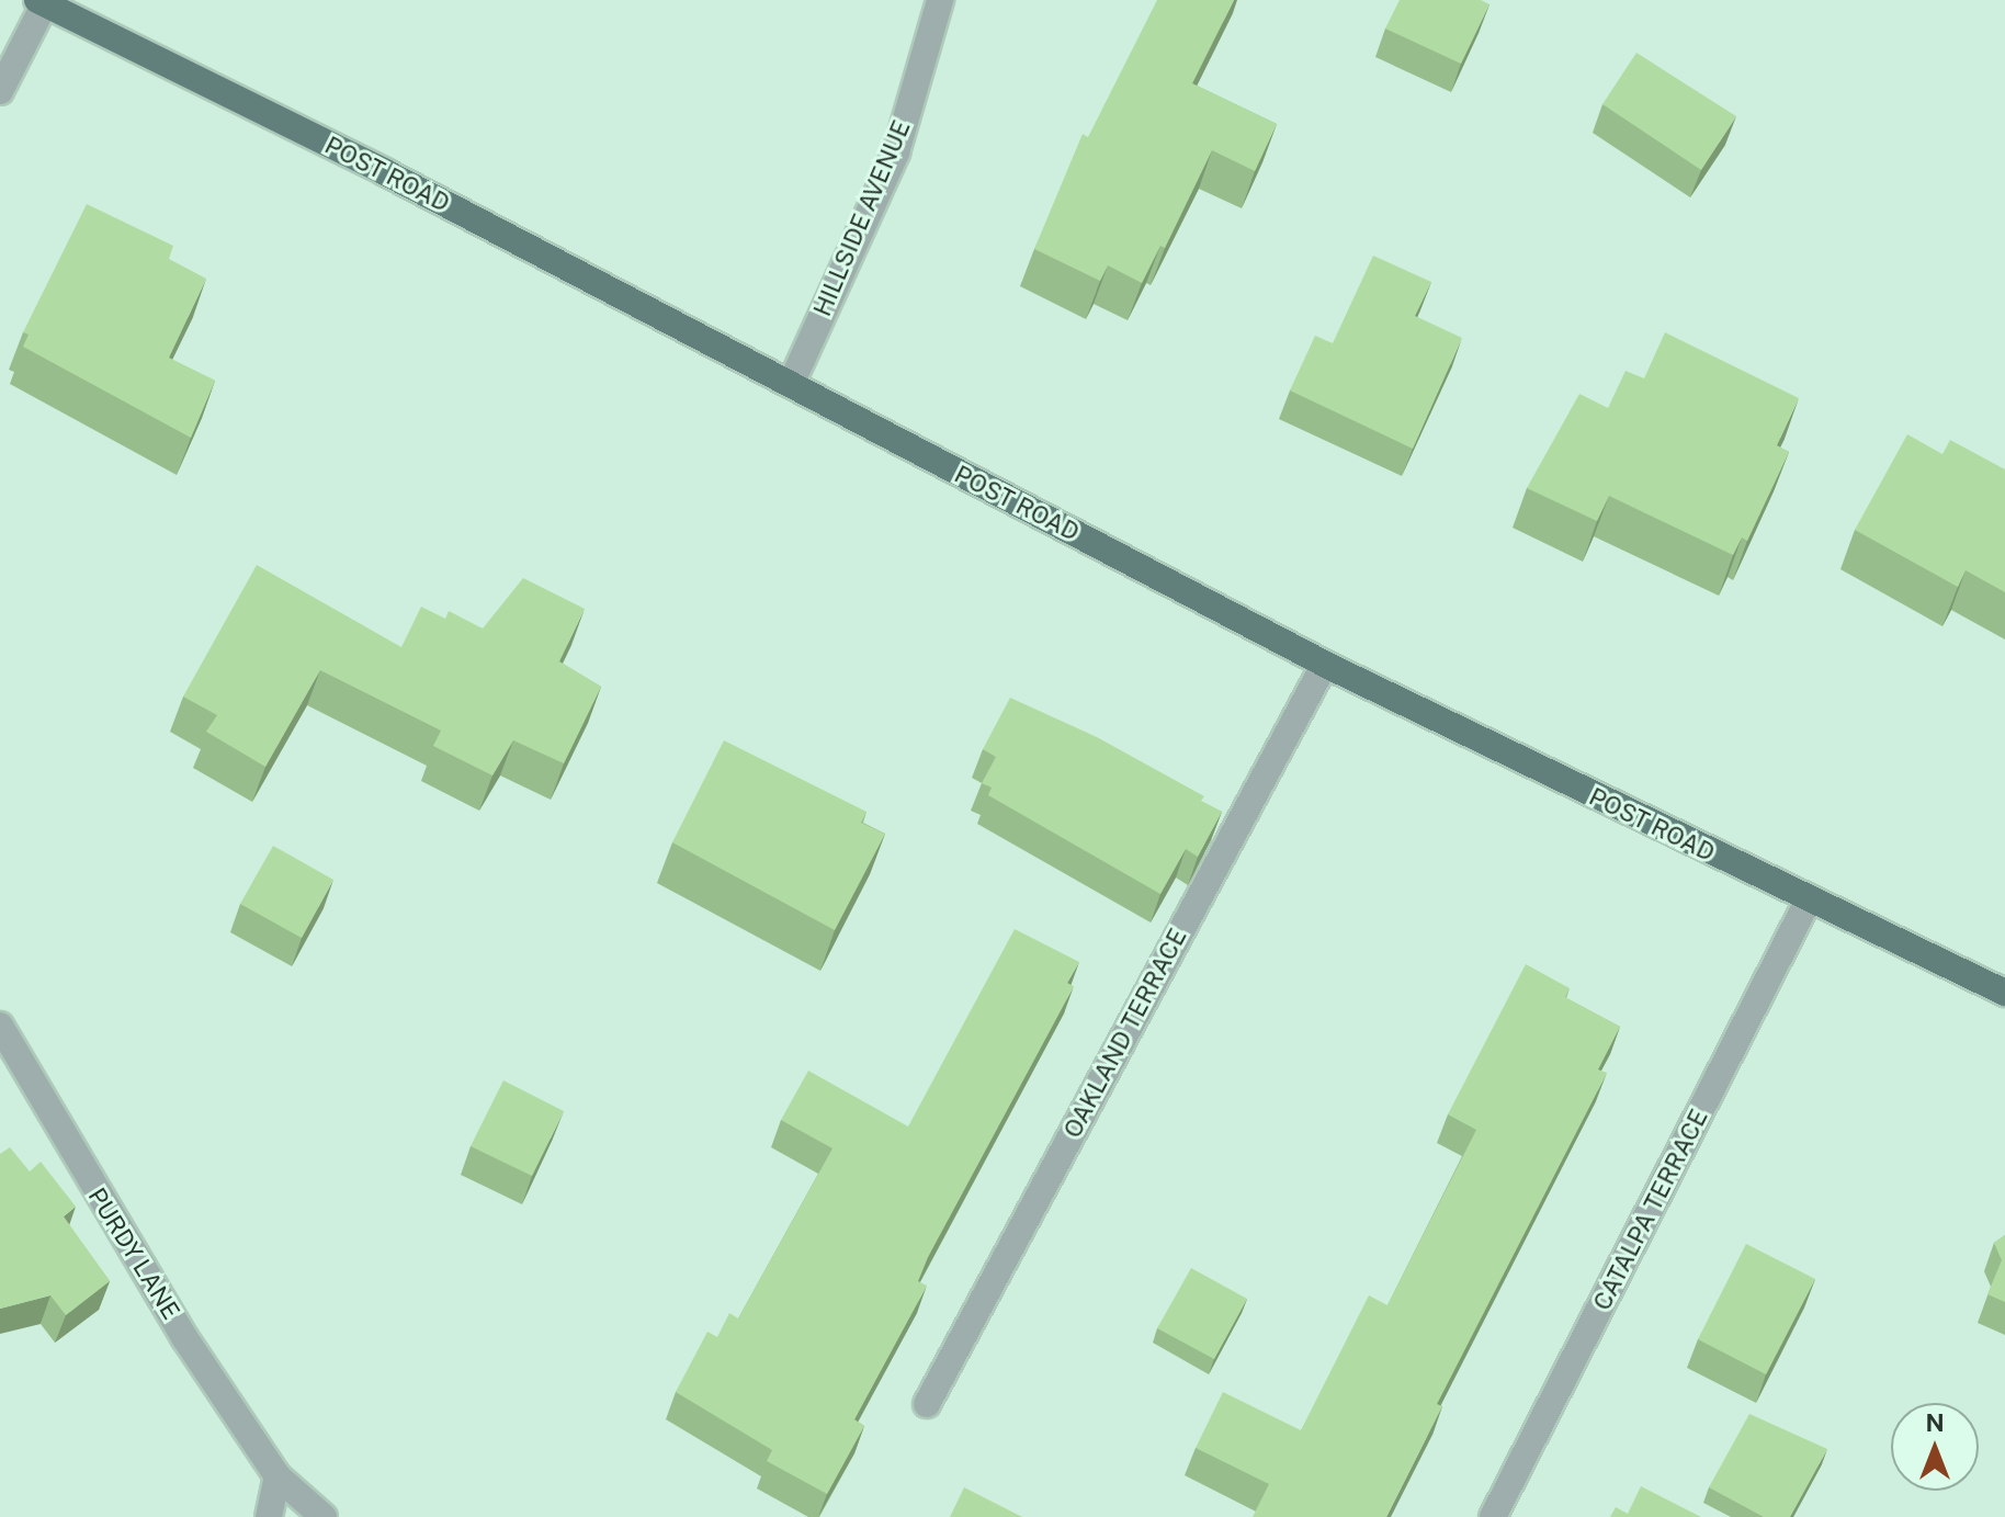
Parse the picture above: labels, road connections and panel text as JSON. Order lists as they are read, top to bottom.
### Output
{
  "streets": {
    "main road": ["POST ROAD"],
    "street": [
      "HILLSIDE AVENUE",
      "OAKLAND TERRACE",
      "CATALPA TERRACE",
      "PURDY LANE"
    ]
  },
  "crossings": [
    ["POST ROAD", "HILLSIDE AVENUE"],
    ["POST ROAD", "OAKLAND TERRACE"],
    ["POST ROAD", "CATALPA TERRACE"]
  ],
  "north": "top"
}
